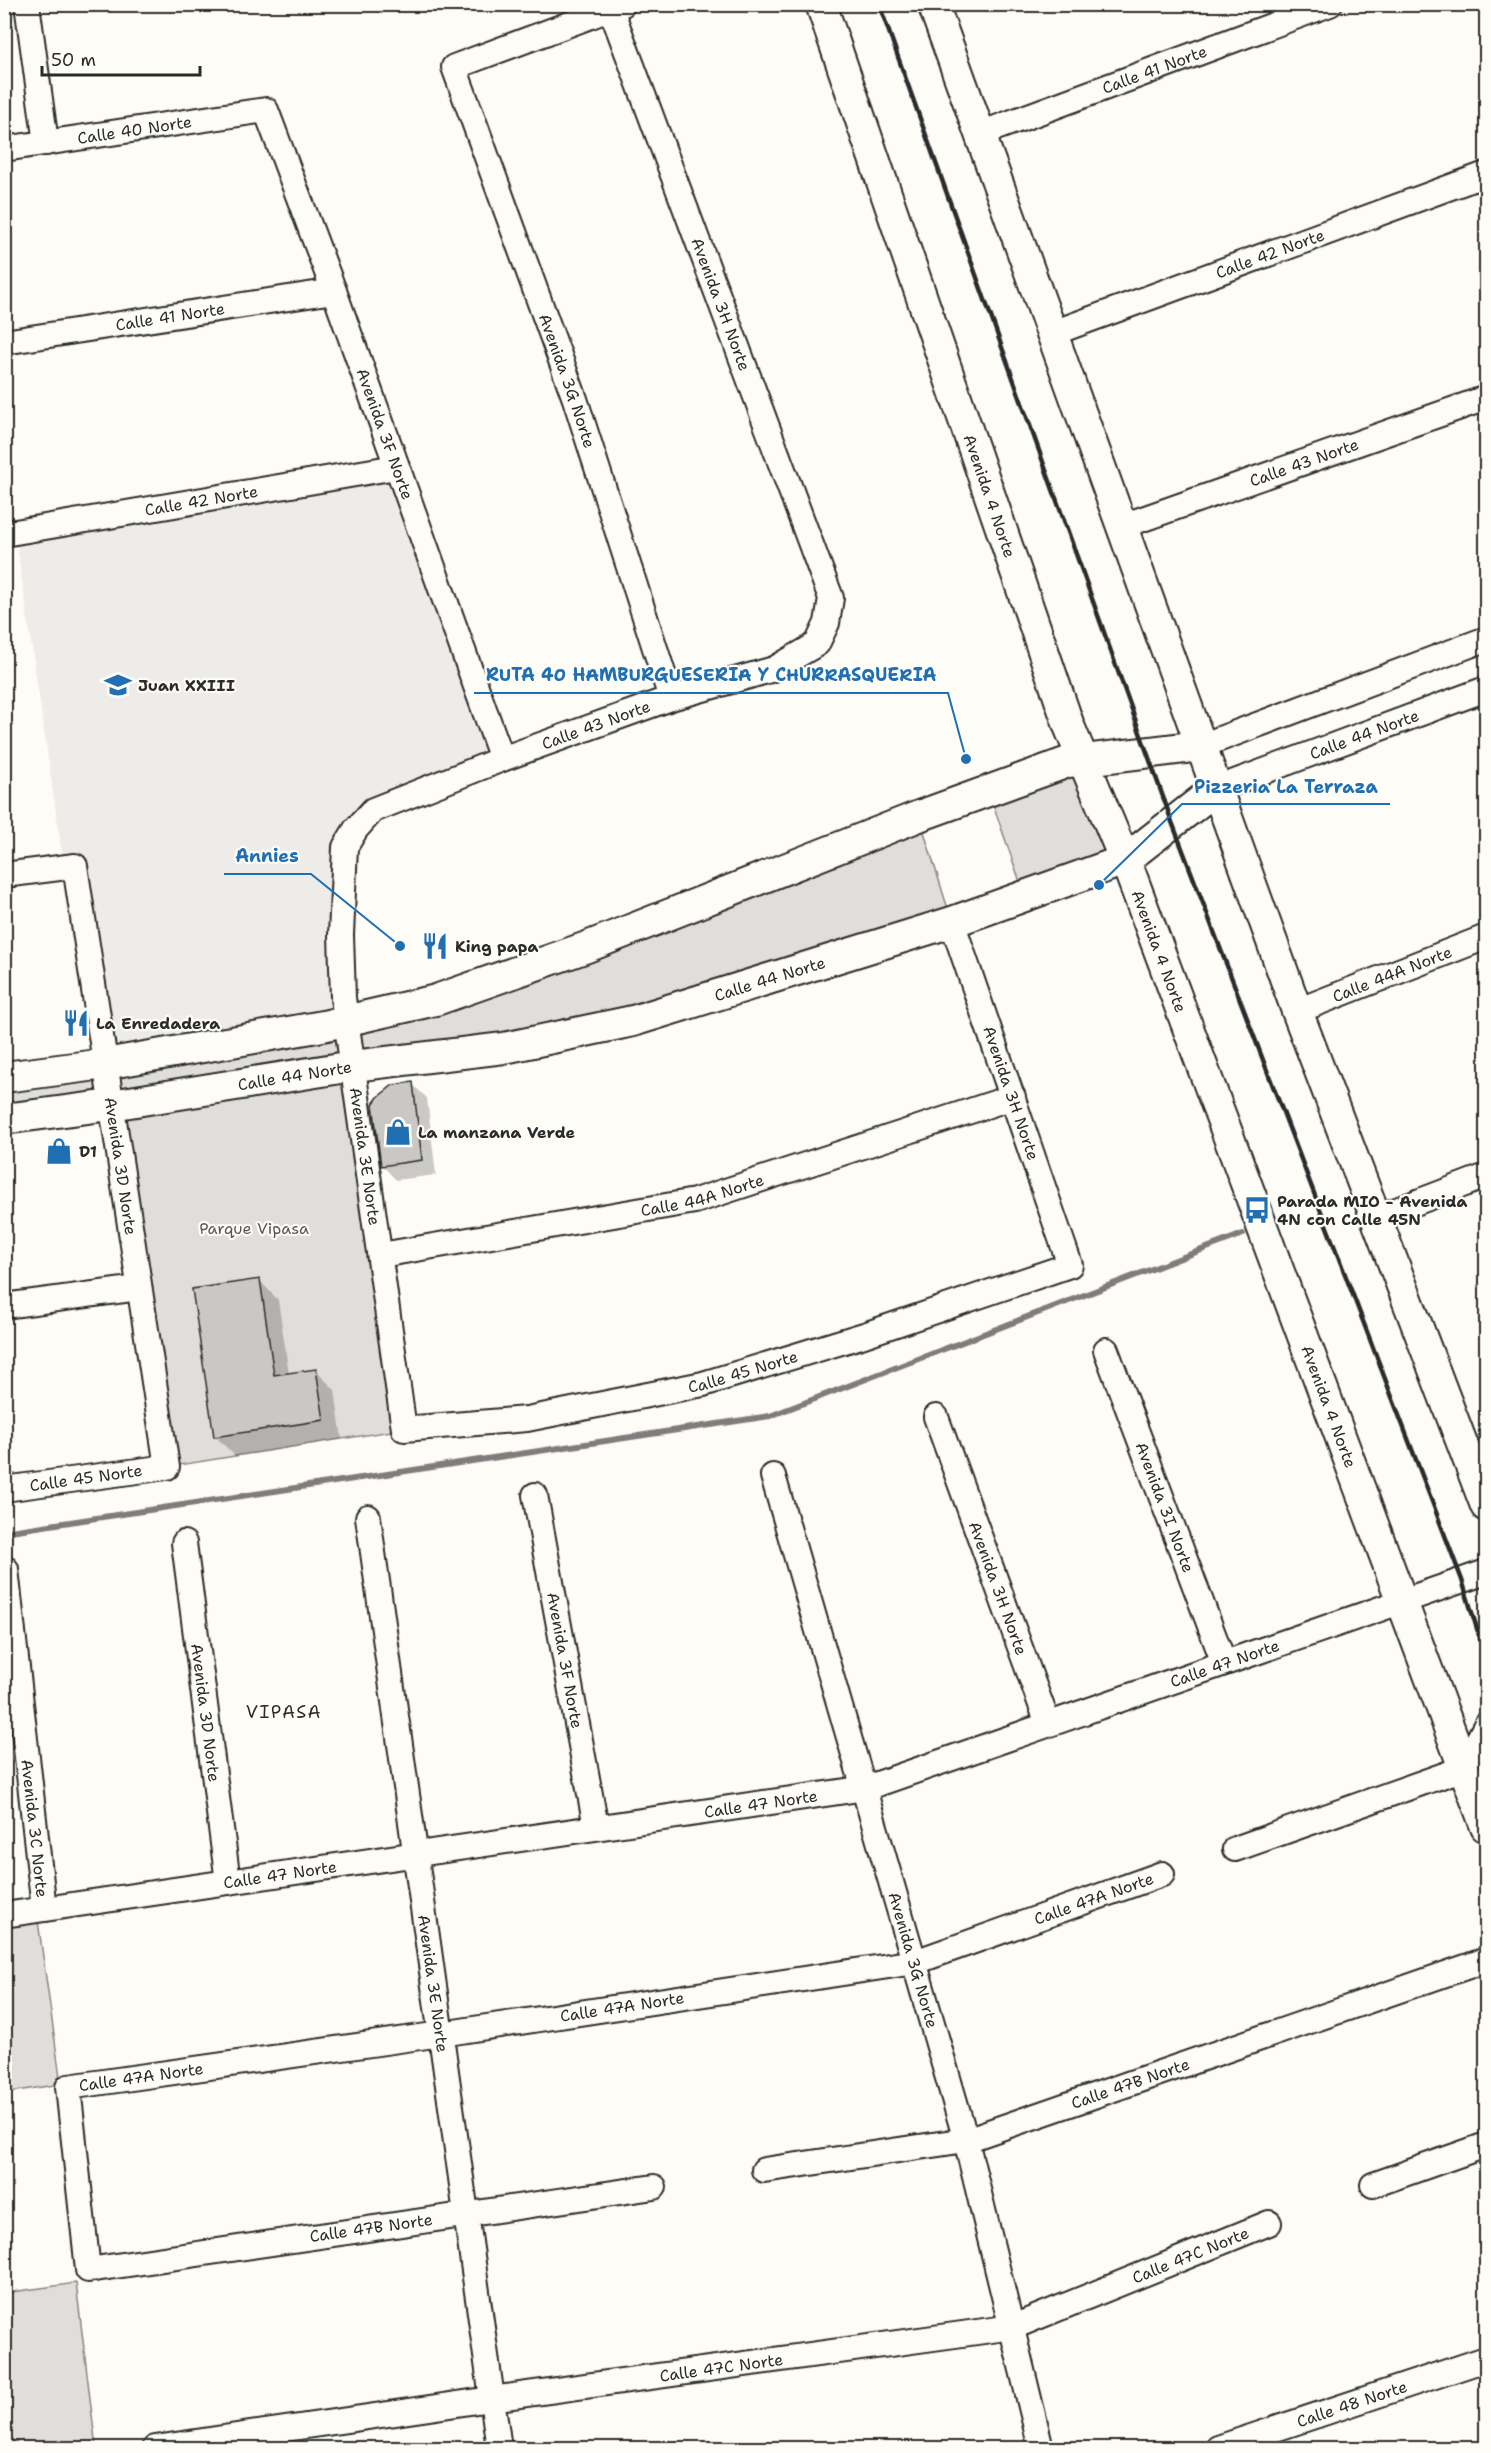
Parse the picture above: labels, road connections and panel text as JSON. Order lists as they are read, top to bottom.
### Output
{
  "streets": {
    "main road": ["Avenida 4 Norte", "Calle 44 Norte"],
    "street": [
      "Calle 41 Norte",
      "Calle 40 Norte",
      "Calle 42 Norte",
      "Avenida 3H Norte",
      "Avenida 3G Norte",
      "Avenida 3F Norte",
      "Calle 43 Norte",
      "Calle 44A Norte",
      "Avenida 3E Norte",
      "Avenida 3D Norte",
      "Calle 45 Norte",
      "Avenida 3I Norte",
      "Calle 47 Norte",
      "Avenida 3C Norte",
      "Calle 47A Norte",
      "Calle 47B Norte",
      "Calle 47C Norte",
      "Calle 48 Norte"
    ]
  },
  "crossings": [
    ["Calle 41 Norte", "Avenida 3F Norte"],
    ["Calle 40 Norte", "Avenida 3F Norte"],
    ["Calle 42 Norte", "Avenida 3F Norte"],
    ["Avenida 3H Norte", "Avenida 3G Norte"],
    ["Avenida 3H Norte", "Calle 43 Norte"],
    ["Avenida 3H Norte", "Calle 44 Norte"],
    ["Avenida 3H Norte", "Calle 44A Norte"],
    ["Avenida 3H Norte", "Calle 45 Norte"],
    ["Avenida 3H Norte", "Calle 47 Norte"],
    ["Avenida 3G Norte", "Calle 43 Norte"],
    ["Avenida 3G Norte", "Calle 47 Norte"],
    ["Avenida 3G Norte", "Calle 47A Norte"],
    ["Avenida 3G Norte", "Calle 47B Norte"],
    ["Avenida 3G Norte", "Calle 47C Norte"],
    ["Avenida 3F Norte", "Calle 43 Norte"],
    ["Avenida 3F Norte", "Calle 47 Norte"],
    ["Calle 43 Norte", "Avenida 3E Norte"],
    ["Avenida 4 Norte", "Calle 44 Norte"],
    ["Avenida 4 Norte", "Calle 47 Norte"],
    ["Calle 44 Norte", "Avenida 3E Norte"],
    ["Calle 44 Norte", "Avenida 3D Norte"],
    ["Calle 44A Norte", "Avenida 3E Norte"],
    ["Avenida 3E Norte", "Calle 45 Norte"],
    ["Avenida 3E Norte", "Calle 47 Norte"],
    ["Avenida 3E Norte", "Calle 47A Norte"],
    ["Avenida 3E Norte", "Calle 47B Norte"],
    ["Avenida 3E Norte", "Calle 47C Norte"],
    ["Avenida 3D Norte", "Calle 45 Norte"],
    ["Avenida 3D Norte", "Calle 47 Norte"],
    ["Avenida 3I Norte", "Calle 47 Norte"],
    ["Calle 47 Norte", "Avenida 3C Norte"],
    ["Calle 47A Norte", "Calle 47B Norte"]
  ],
  "districts": ["VIPASA"],
  "parks": ["Parque Vipasa"],
  "places": {
    "school or university": ["Juan XXIII"],
    "other": ["RUTA 40 HAMBURGUESERIA Y CHURRASQUERIA", "Pizzeria La Terraza", "Annies"],
    "restaurant": ["King papa", "La Enredadera"],
    "shop": ["La manzana Verde", "D1"],
    "bus stop": ["Parada MIO - Avenida 4N con Calle 45N"]
  },
  "scale_bar": "50 m"
}
